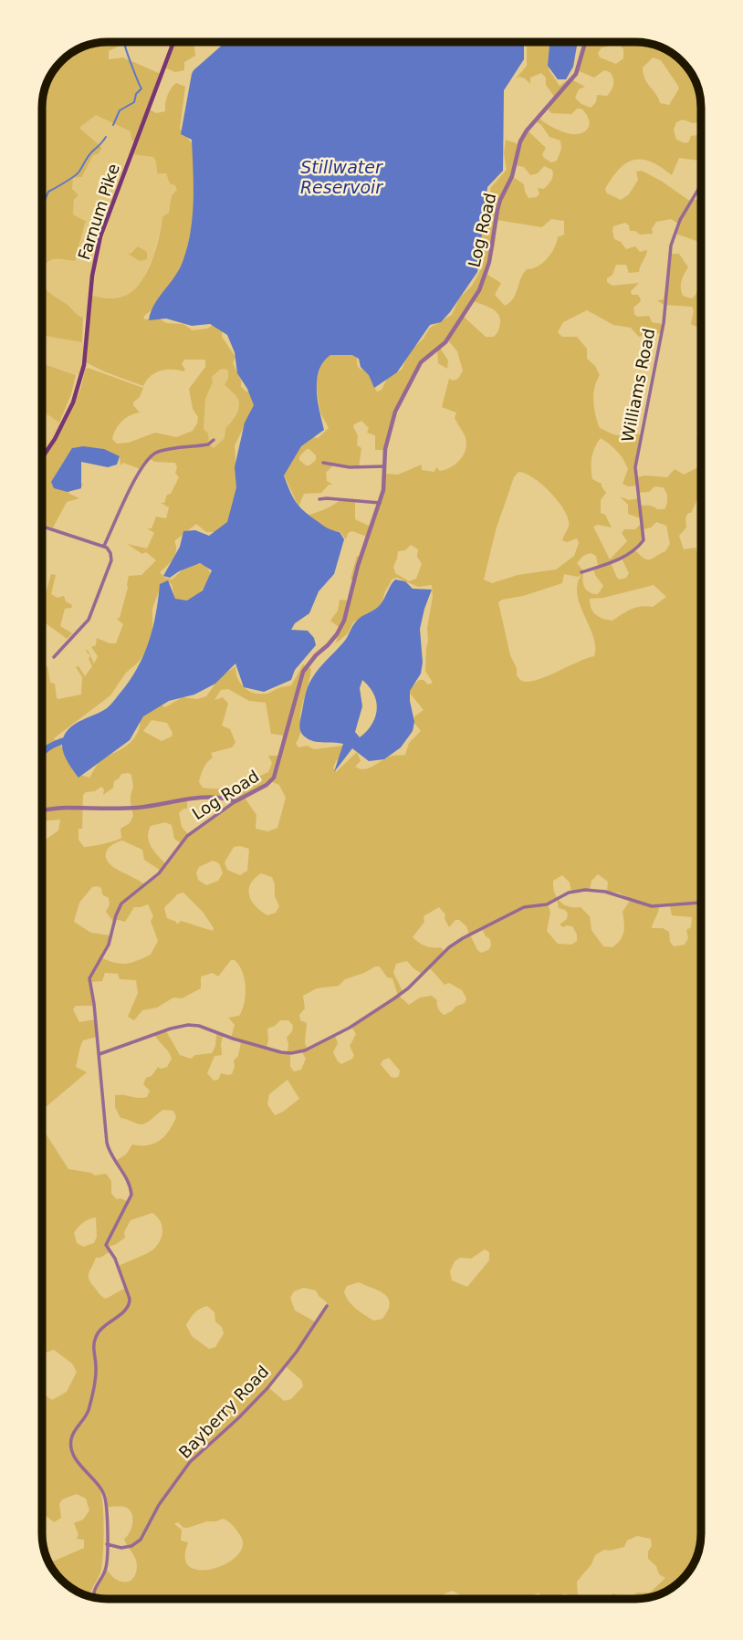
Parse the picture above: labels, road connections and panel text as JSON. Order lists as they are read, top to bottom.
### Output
{
  "streets": {
    "main road": ["Farnum Pike"],
    "street": ["Log Road", "Williams Road", "Bayberry Road"]
  },
  "crossings": [
    ["Log Road", "Bayberry Road"]
  ],
  "water": ["Stillwater Reservoir"]
}
